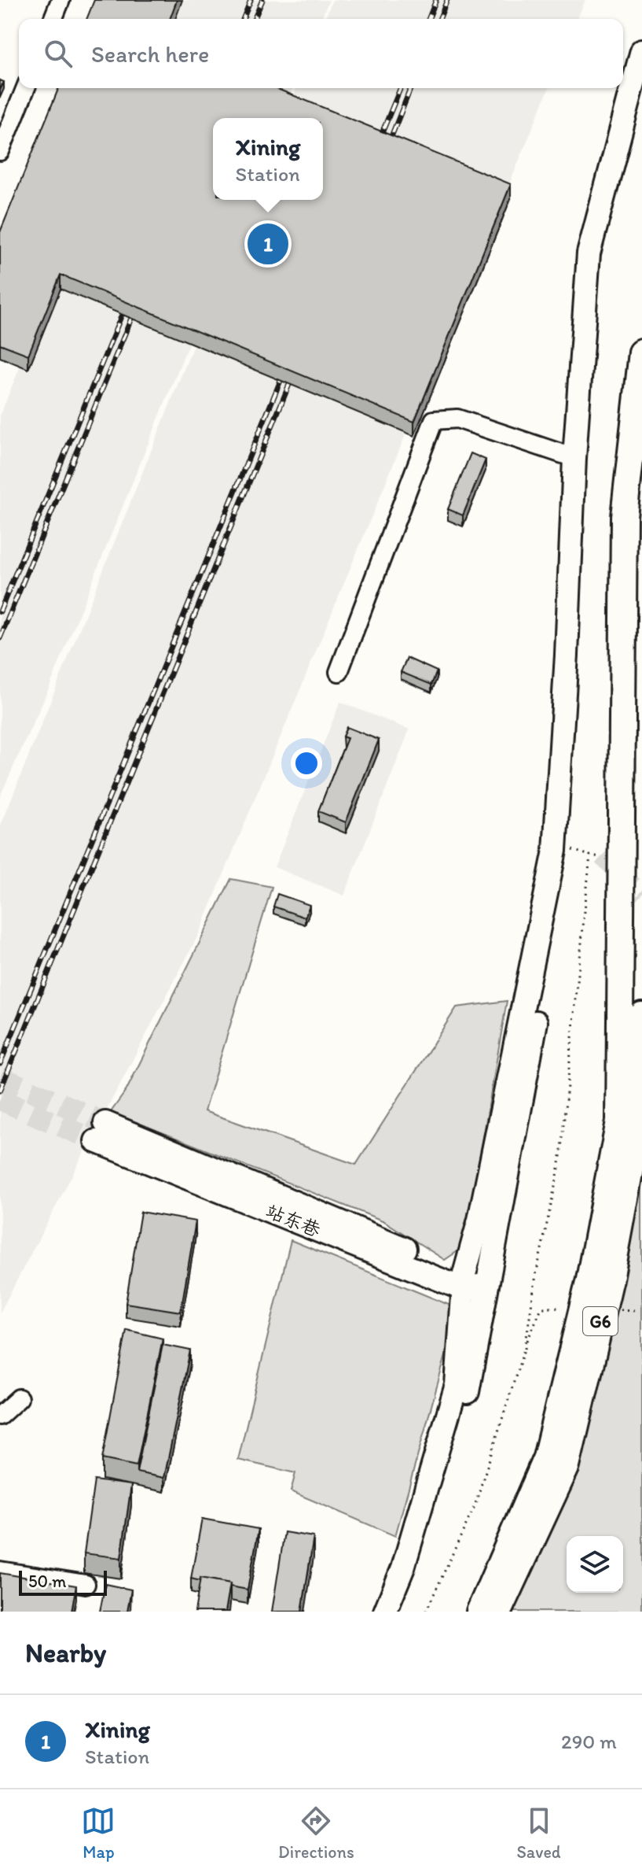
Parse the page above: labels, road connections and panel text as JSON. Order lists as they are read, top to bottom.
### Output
{
  "streets": {
    "highway": ["G6"],
    "main road": ["站东巷"]
  },
  "scale_bar": "50 m",
  "page": {
    "search": "Search here",
    "popup": ["Xining", "Station"],
    "pins": "1",
    "scale": "50 m",
    "heading": "Nearby",
    "list": [
      {
        "mark": "1",
        "name": "Xining",
        "note": "Station",
        "value": "290 m"
      }
    ],
    "nav": ["Map", "Directions", "Saved"]
  }
}
